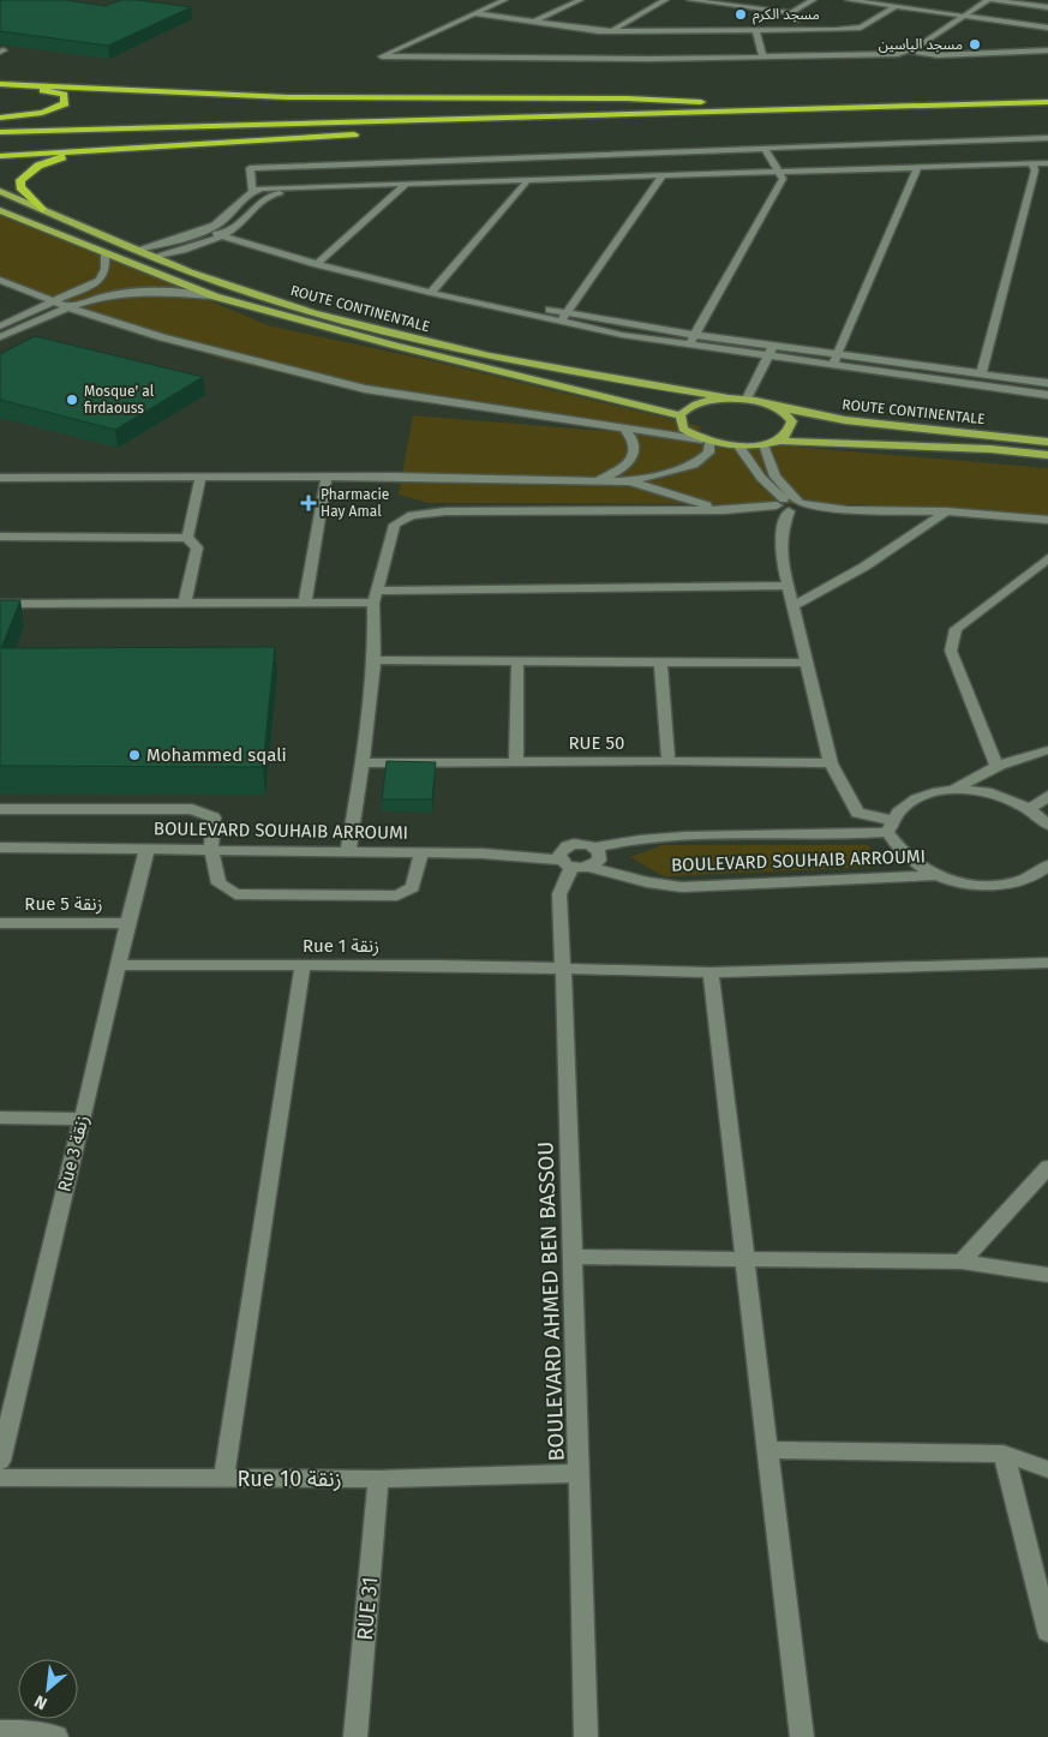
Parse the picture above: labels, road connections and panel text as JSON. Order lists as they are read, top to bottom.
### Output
{
  "streets": {
    "main road": ["ROUTE CONTINENTALE"],
    "street": [
      "RUE 50",
      "BOULEVARD SOUHAIB ARROUMI",
      "Rue 5 زنقة",
      "Rue 1 زنقة",
      "Rue 3 زنقة",
      "BOULEVARD AHMED BEN BASSOU",
      "Rue 10 زنقة",
      "RUE 31"
    ]
  },
  "crossings": [
    ["BOULEVARD SOUHAIB ARROUMI", "Rue 3 زنقة"],
    ["BOULEVARD SOUHAIB ARROUMI", "BOULEVARD AHMED BEN BASSOU"],
    ["Rue 5 زنقة", "Rue 3 زنقة"],
    ["Rue 1 زنقة", "Rue 3 زنقة"],
    ["Rue 1 زنقة", "BOULEVARD AHMED BEN BASSOU"],
    ["BOULEVARD AHMED BEN BASSOU", "Rue 10 زنقة"],
    ["Rue 10 زنقة", "RUE 31"]
  ],
  "places": {
    "other": [
      "مسجد الكرم",
      "مسجد الياسين",
      "Mosque' al firdaouss",
      "Mohammed sqali"
    ],
    "health": ["Pharmacie Hay Amal"]
  },
  "north": "bottom left"
}
